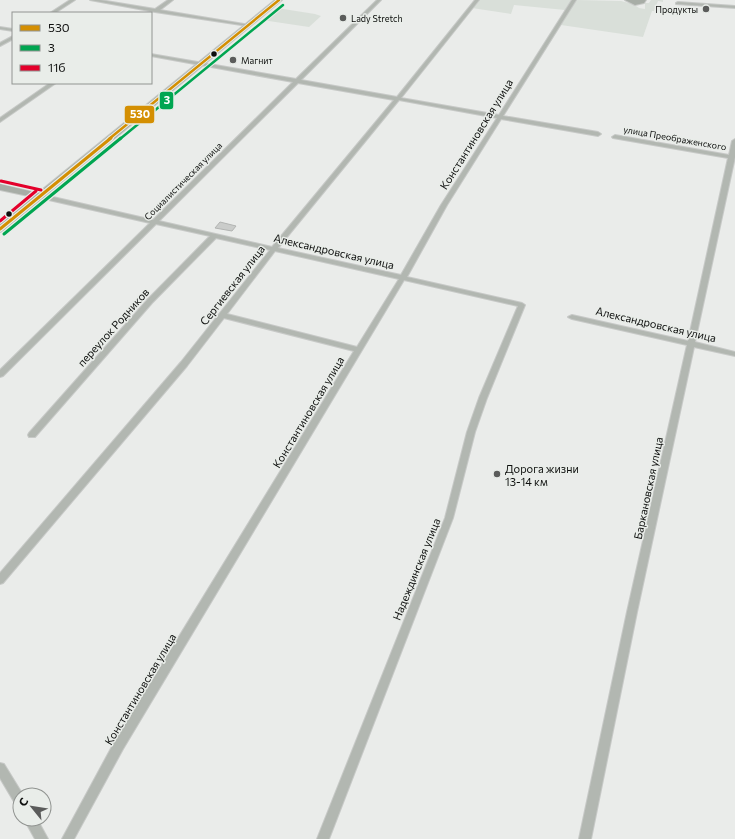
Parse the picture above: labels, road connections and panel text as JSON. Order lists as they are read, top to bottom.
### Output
{
  "streets": {
    "street": [
      "Константиновская улица",
      "улица Преображенского",
      "Социалистическая улица",
      "Александровская улица",
      "Сергиевская улица",
      "переулок Родников",
      "Баркановская улица",
      "Надеждинская улица"
    ]
  },
  "crossings": [
    ["Константиновская улица", "Александровская улица"],
    ["улица Преображенского", "Баркановская улица"],
    ["Социалистическая улица", "Александровская улица"],
    ["Александровская улица", "Сергиевская улица"],
    ["Александровская улица", "переулок Родников"],
    ["Александровская улица", "Баркановская улица"],
    ["Александровская улица", "Надеждинская улица"]
  ],
  "places": [
    "Продукты",
    "Lady Stretch",
    "Магнит",
    "Дорога жизни 13-14 км"
  ],
  "lines": ["transit line 530", "transit line 3", "transit line 11б"],
  "legend": ["530", "3", "11б"],
  "north": "top left"
}
